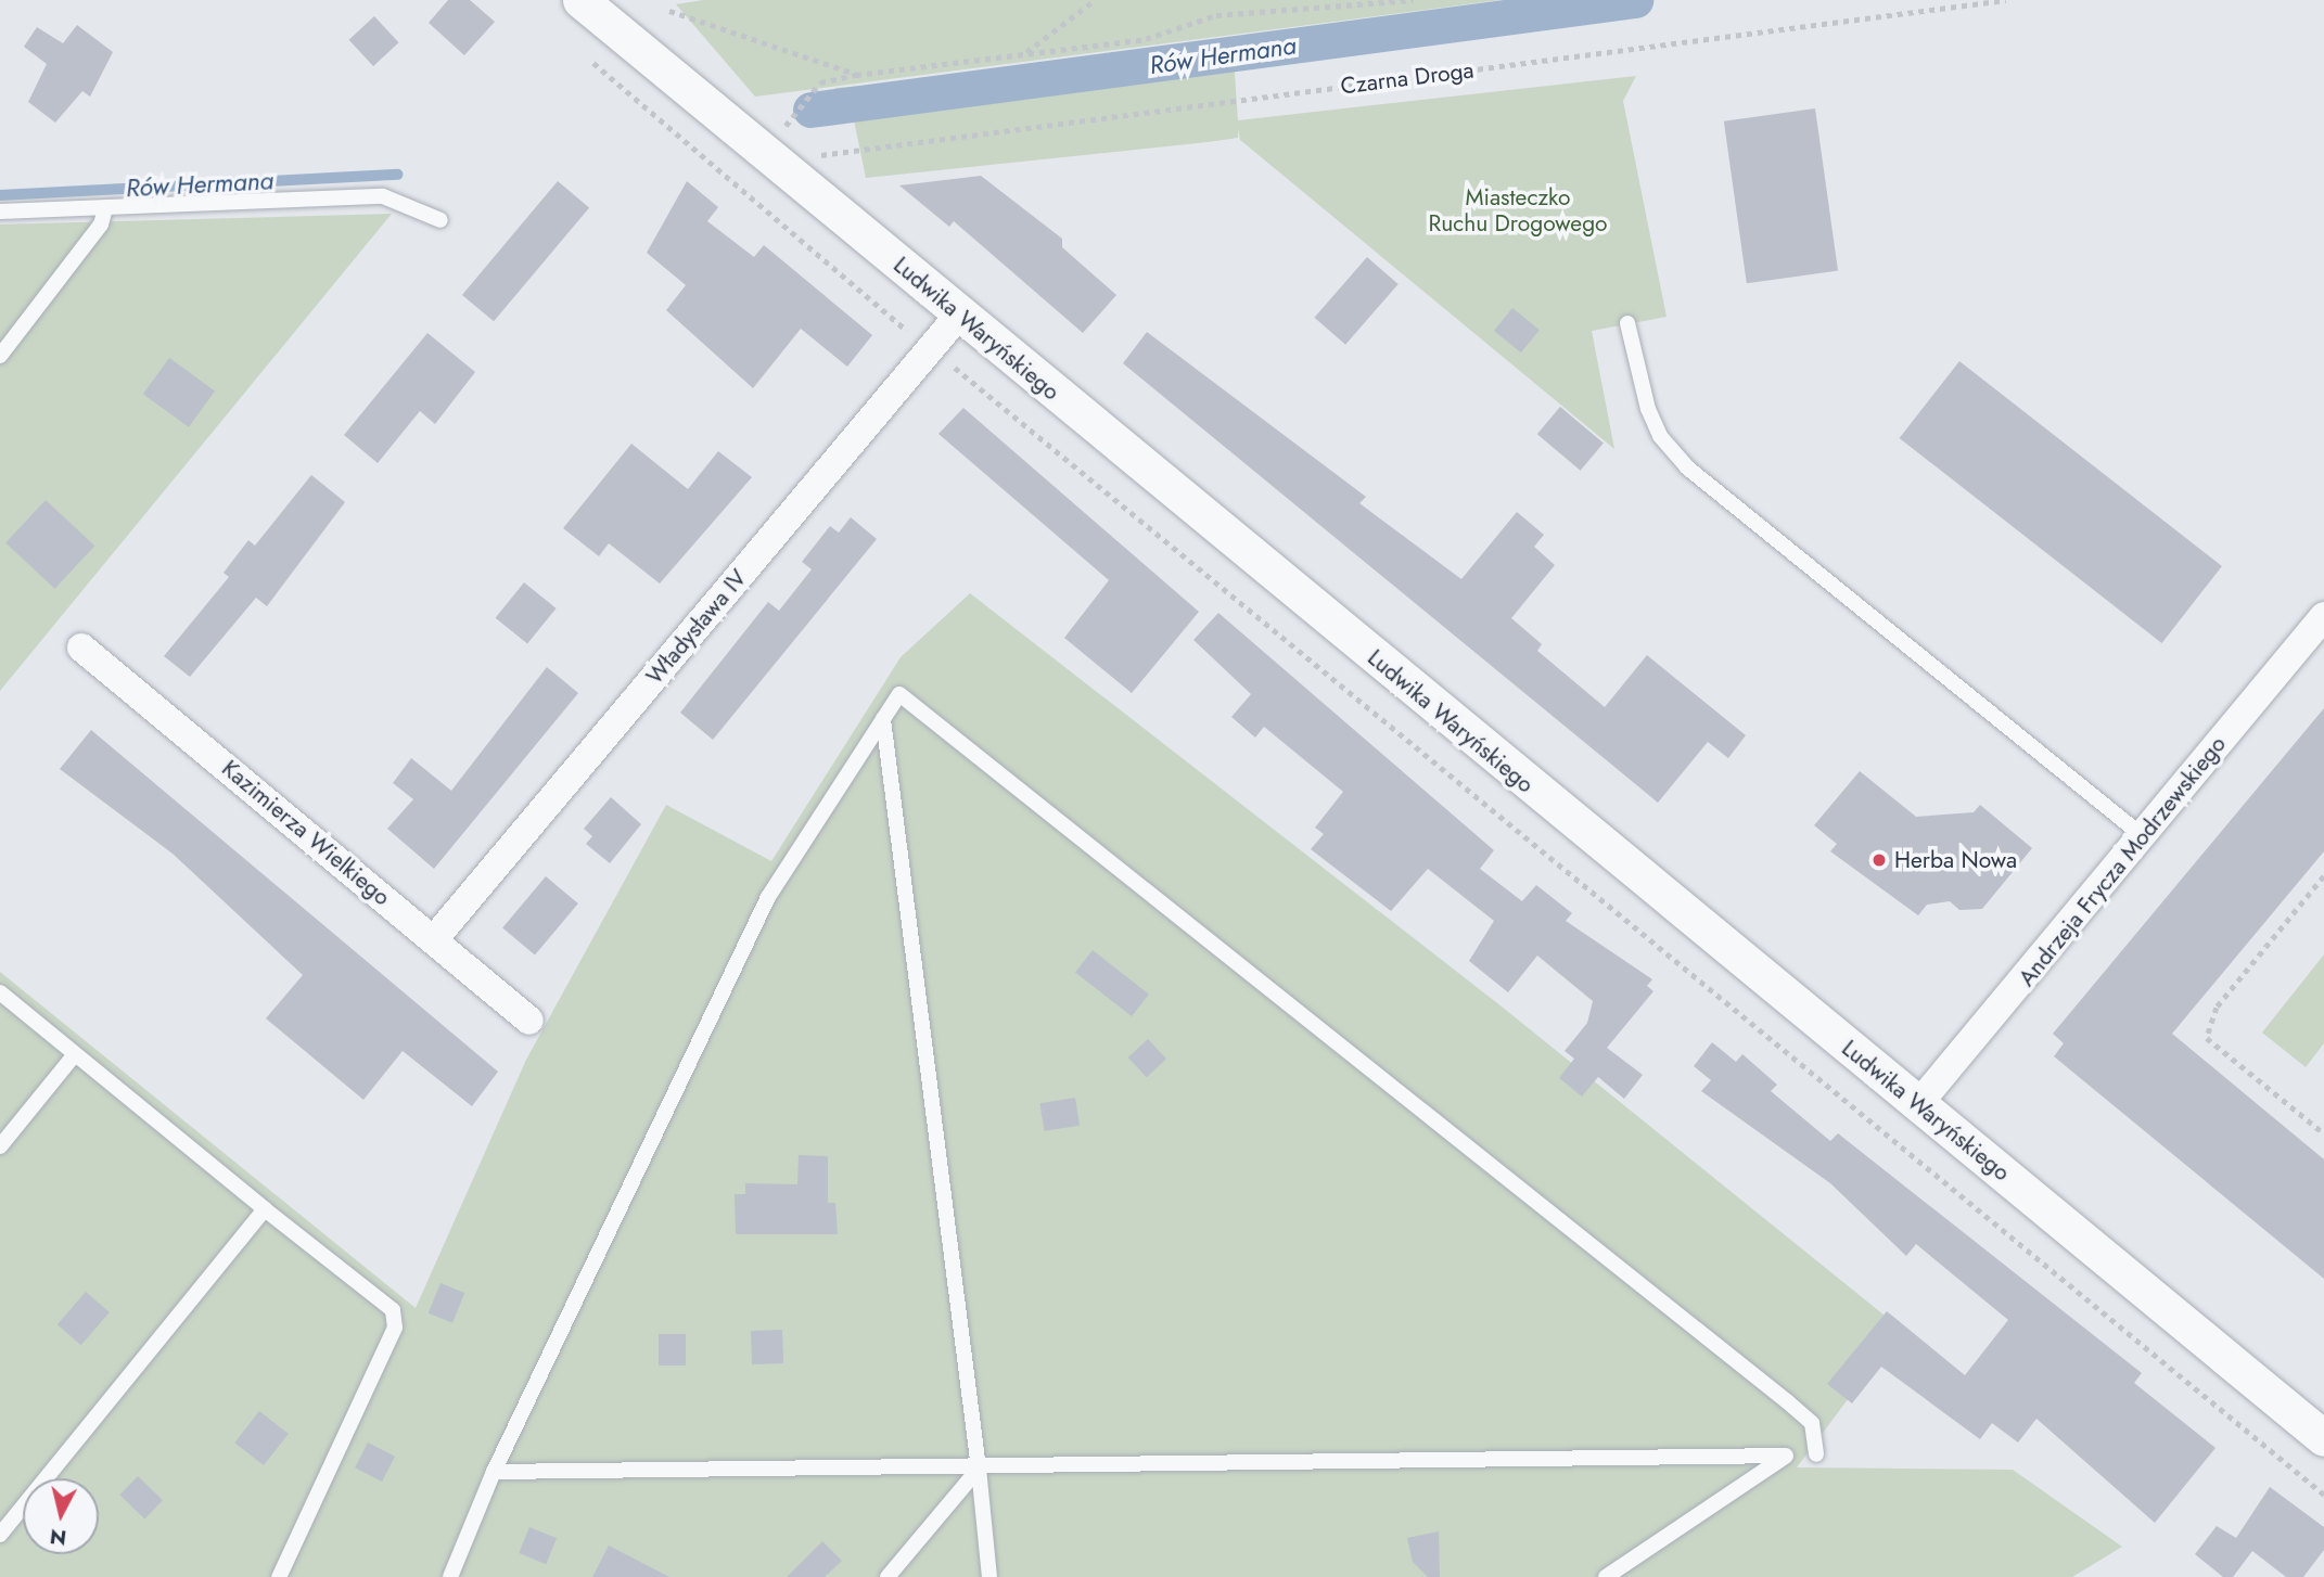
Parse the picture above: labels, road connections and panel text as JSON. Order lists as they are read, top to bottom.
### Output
{
  "streets": {
    "street": [
      "Ludwika Waryńskiego",
      "Władysława IV",
      "Kazimierza Wielkiego",
      "Andrzeja Frycza Modrzewskiego"
    ],
    "path": ["Czarna Droga"]
  },
  "crossings": [
    ["Ludwika Waryńskiego", "Władysława IV"],
    ["Ludwika Waryńskiego", "Andrzeja Frycza Modrzewskiego"],
    ["Władysława IV", "Kazimierza Wielkiego"]
  ],
  "water": ["Rów Hermana"],
  "parks": ["Miasteczko Ruchu Drogowego"],
  "places": ["Herba Nowa"],
  "north": "bottom"
}
